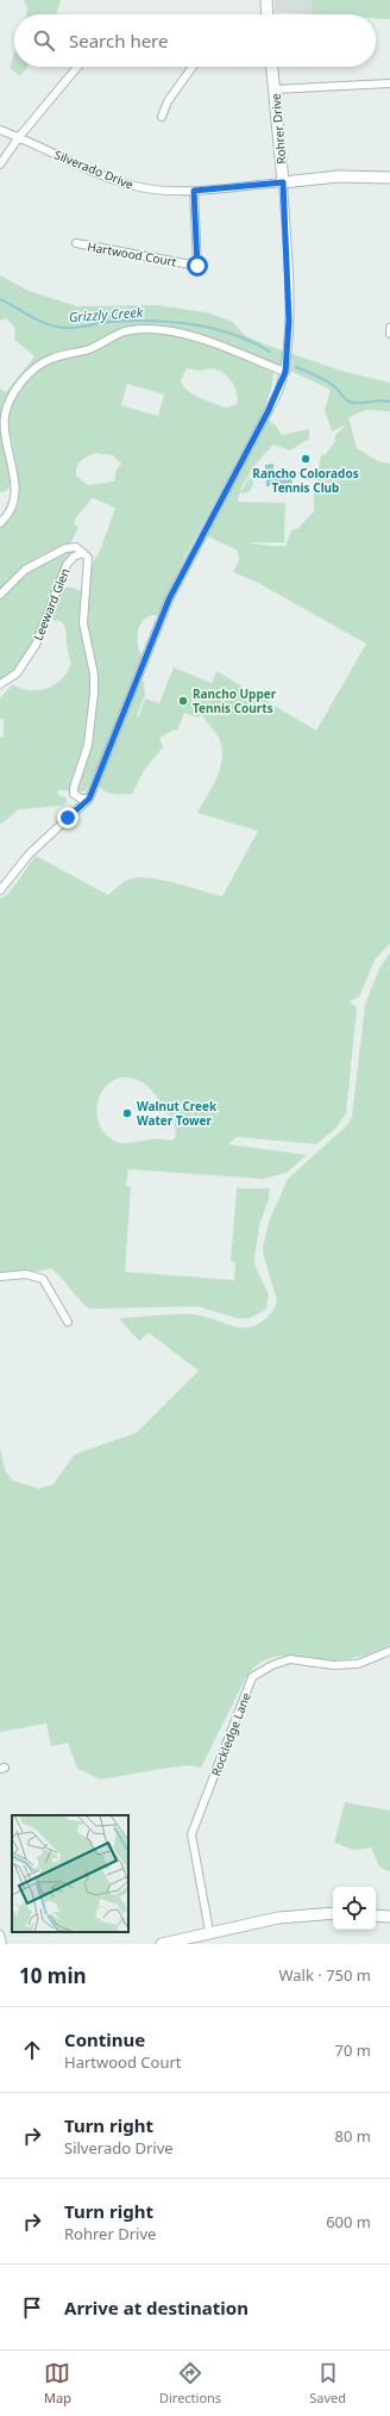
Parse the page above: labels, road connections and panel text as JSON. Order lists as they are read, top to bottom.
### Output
{
  "streets": {
    "street": [
      "Rohrer Drive",
      "Silverado Drive",
      "Hartwood Court",
      "Leeward Glen",
      "Rockledge Lane"
    ]
  },
  "crossings": [
    ["Rohrer Drive", "Silverado Drive"],
    ["Rohrer Drive", "Leeward Glen"],
    ["Silverado Drive", "Hartwood Court"]
  ],
  "water": ["Grizzly Creek"],
  "places": ["Rancho Colorados Tennis Club", "Rancho Upper Tennis Courts", "Walnut Creek Water Tower"],
  "page": {
    "search": "Search here",
    "heading": ["10 min", "Walk · 750 m"],
    "list": [
      ["Continue", "Hartwood Court", "70 m"],
      ["Turn right", "Silverado Drive", "80 m"],
      ["Turn right", "Rohrer Drive", "600 m"],
      "Arrive at destination"
    ],
    "nav": ["Map", "Directions", "Saved"]
  }
}
